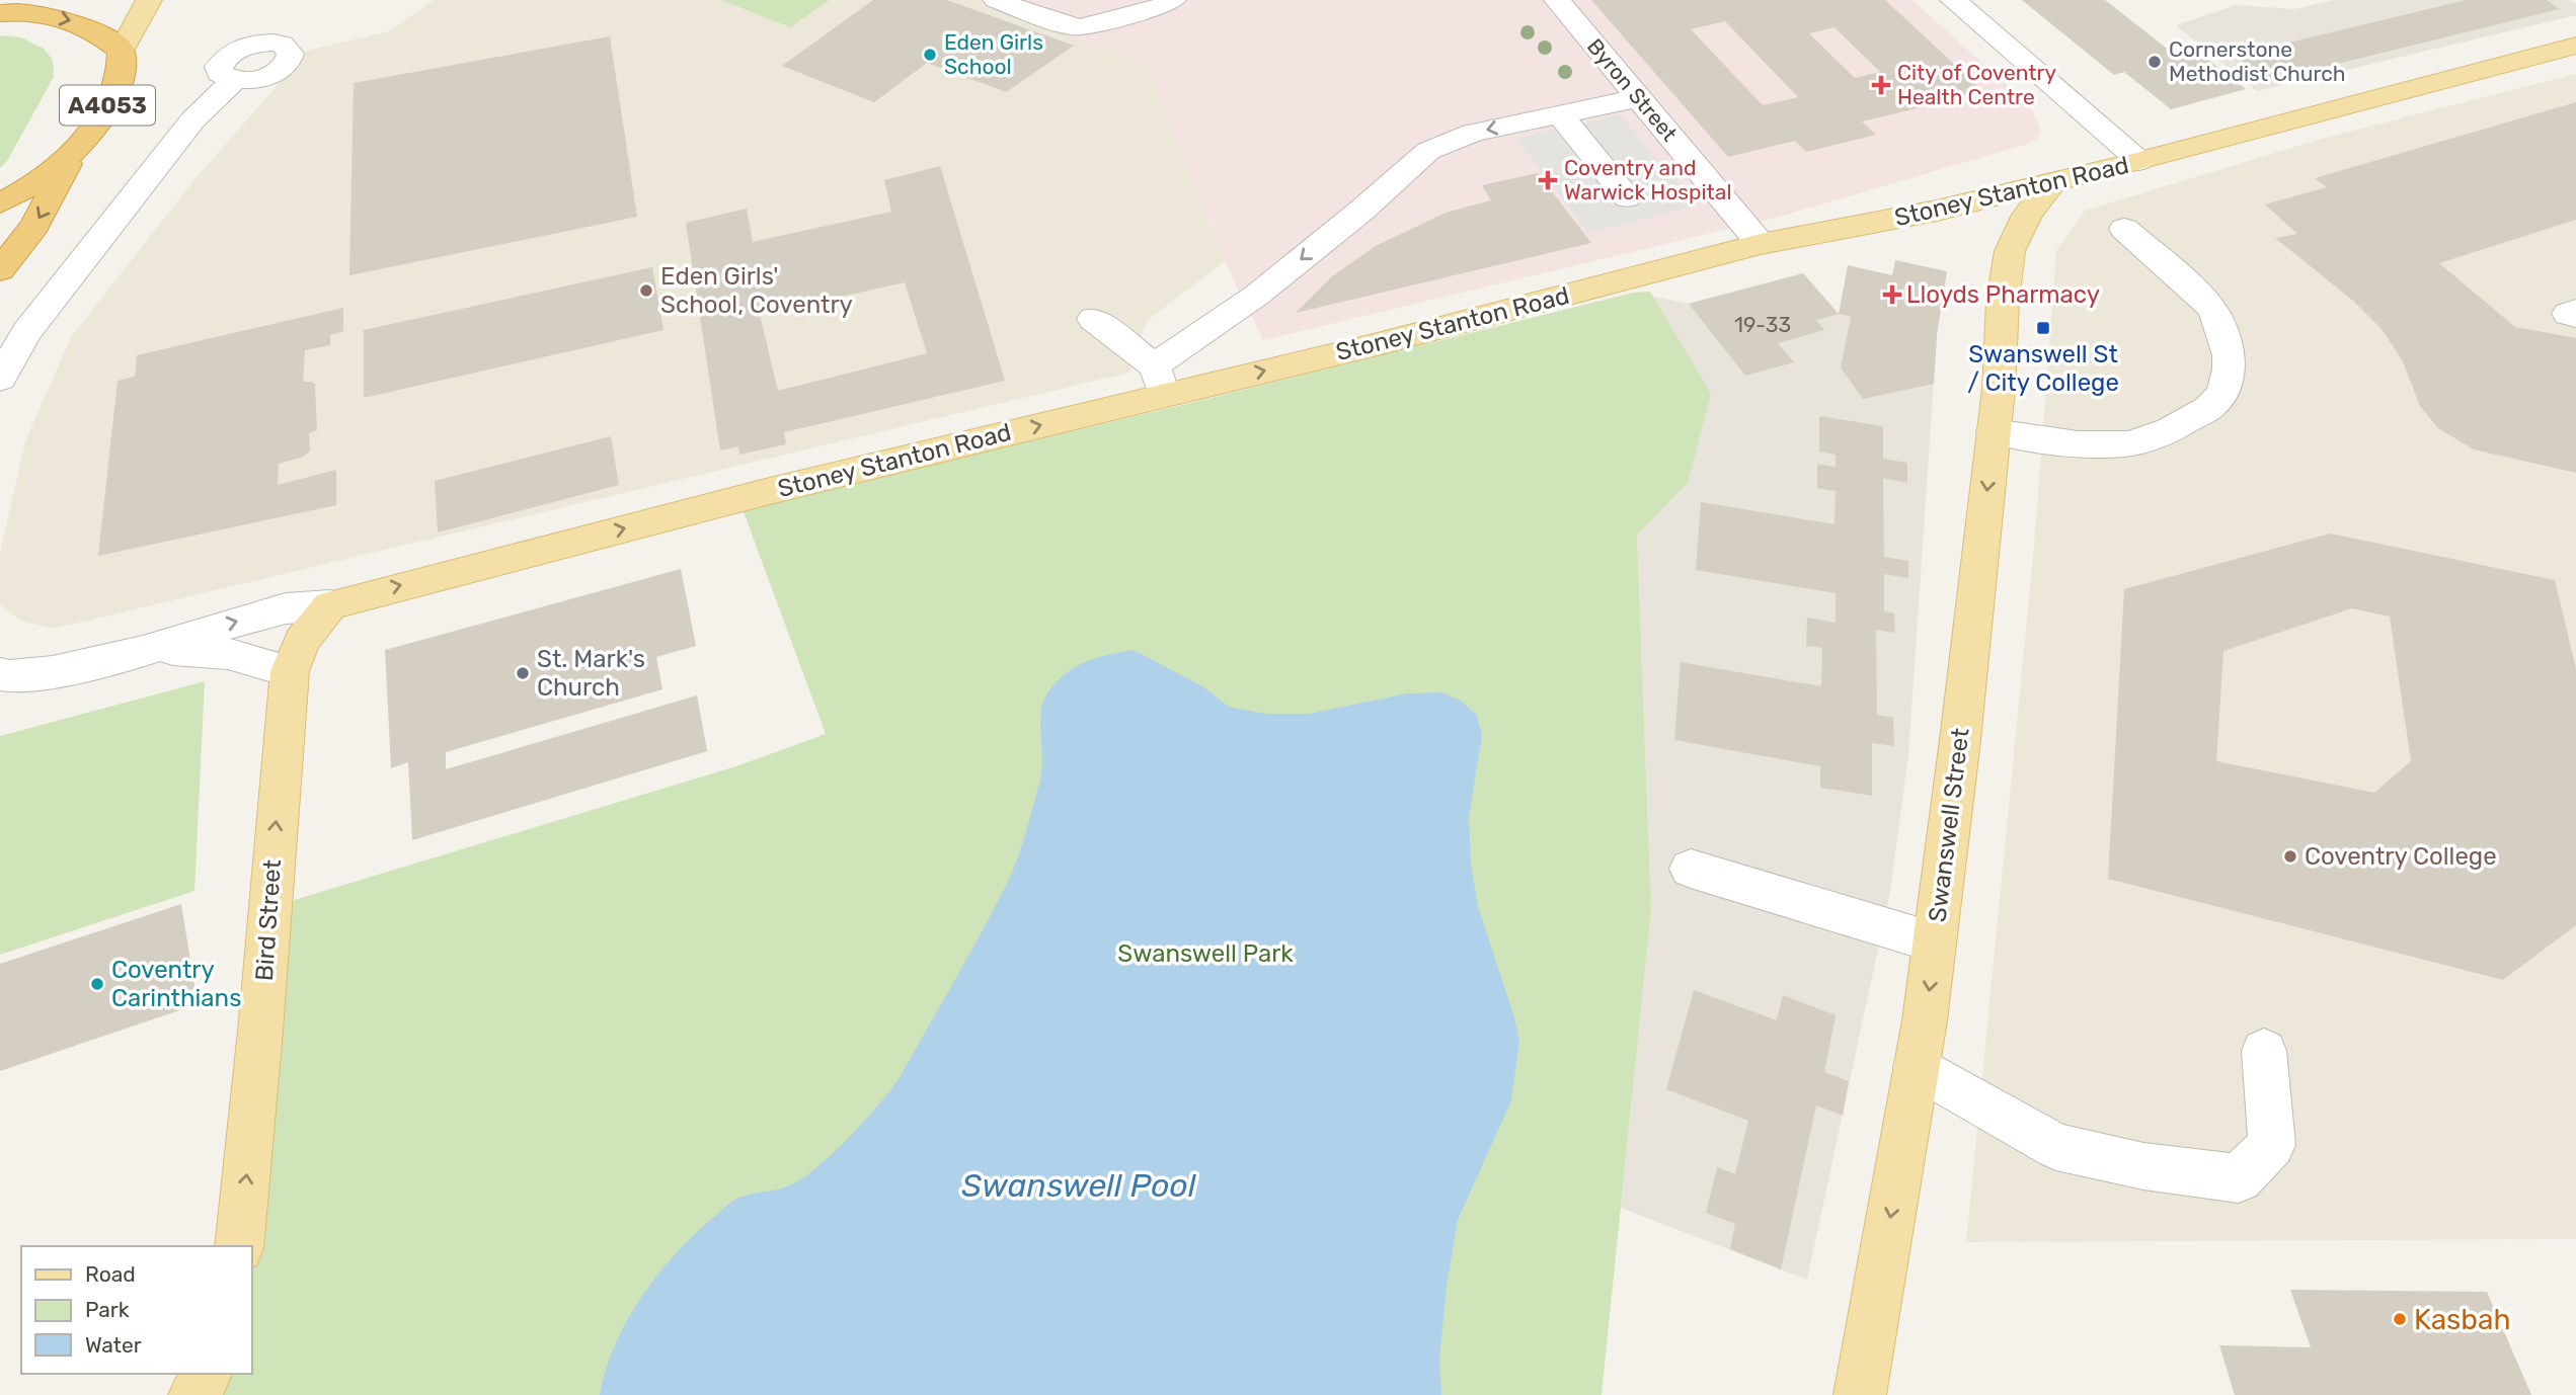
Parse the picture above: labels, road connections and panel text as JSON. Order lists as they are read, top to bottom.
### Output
{
  "streets": {
    "highway": ["A4053"],
    "main road": ["Stoney Stanton Road", "Swanswell Street", "Bird Street"],
    "street": ["Byron Street"]
  },
  "crossings": [
    ["Byron Street", "Stoney Stanton Road"],
    ["Stoney Stanton Road", "Swanswell Street"],
    ["Stoney Stanton Road", "Bird Street"]
  ],
  "one_way": ["Stoney Stanton Road", "Swanswell Street", "Bird Street"],
  "water": ["Swanswell Pool"],
  "parks": ["Swanswell Park"],
  "places": {
    "other": [
      "Eden Girls School",
      "Cornerstone Methodist Church",
      "Eden Girls' School, Coventry",
      "St. Mark's Church",
      "Coventry College",
      "Coventry Carinthians",
      "Kasbah"
    ],
    "health": ["City of Coventry Health Centre", "Coventry and Warwick Hospital", "Lloyds Pharmacy"],
    "transit": ["Swanswell St / City College"]
  },
  "house_numbers": ["19-33"],
  "legend": ["Road", "Park", "Water"]
}
